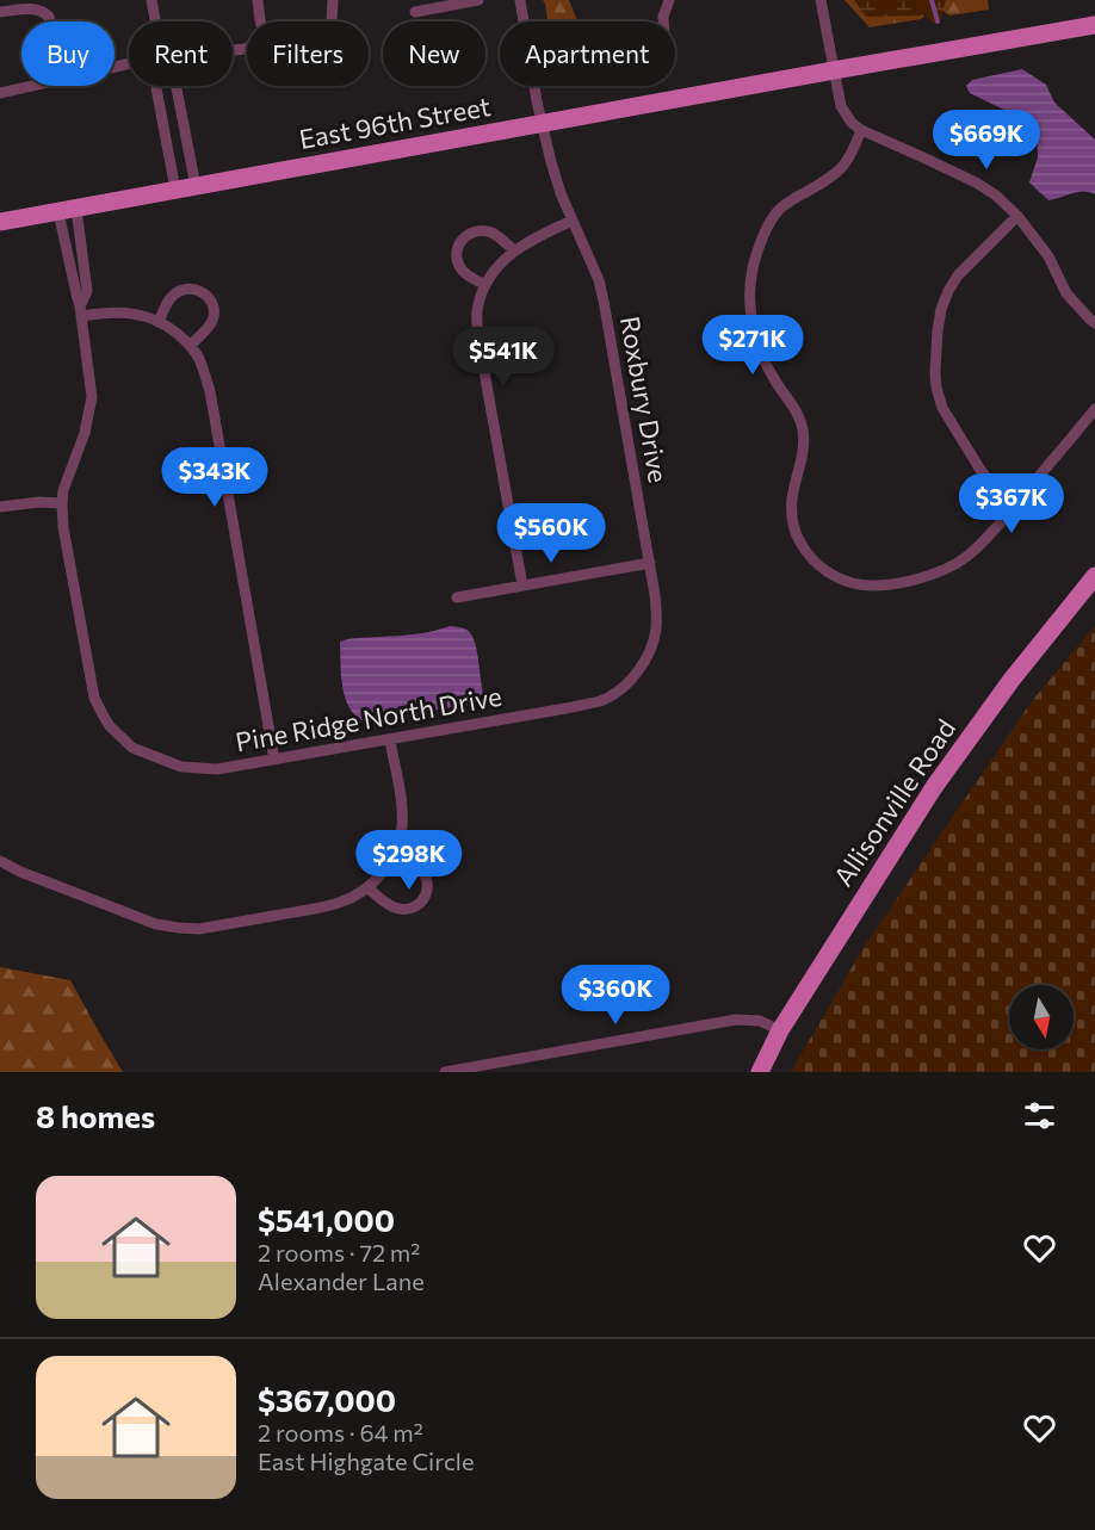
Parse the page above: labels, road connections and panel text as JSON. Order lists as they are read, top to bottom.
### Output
{
  "streets": {
    "main road": ["East 96th Street", "Allisonville Road"],
    "street": ["Roxbury Drive", "Pine Ridge North Drive"]
  },
  "crossings": [
    ["East 96th Street", "Roxbury Drive"],
    ["Roxbury Drive", "Pine Ridge North Drive"]
  ],
  "north": "bottom",
  "page": {
    "chip": [
      "Buy",
      "Rent",
      "Filters",
      "New",
      "Apartment"
    ],
    "price": [
      "$669K",
      "$271K",
      "$541K",
      "$343K",
      "$367K",
      "$560K",
      "$298K",
      "$360K"
    ],
    "heading": "8 homes",
    "list": [
      {
        "name": "$541,000",
        "note": "2 rooms · 72 m² · Alexander Lane"
      },
      {
        "name": "$367,000",
        "note": "2 rooms · 64 m² · East Highgate Circle"
      }
    ]
  }
}
